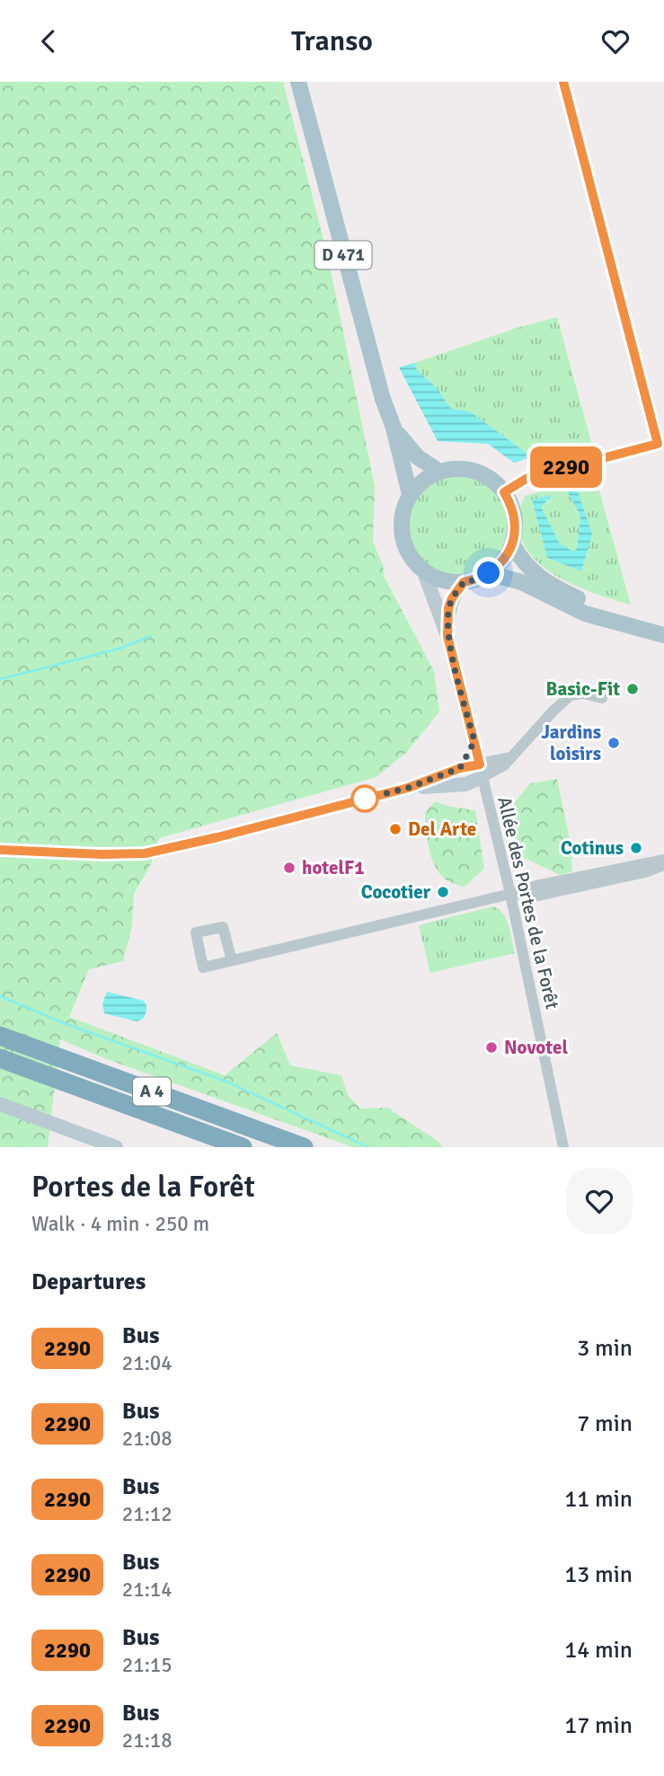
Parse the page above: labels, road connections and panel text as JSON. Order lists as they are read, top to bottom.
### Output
{
  "streets": {
    "highway": ["A 4"],
    "main road": ["D 471"],
    "street": ["Allée des Portes de la Forêt"]
  },
  "places": [
    "Basic-Fit",
    "Jardins loisirs",
    "Del Arte",
    "Cotinus",
    "hotelF1",
    "Cocotier",
    "Novotel"
  ],
  "lines": ["bus line 2290"],
  "page": {
    "header": "Transo",
    "on_map": "2290",
    "heading": [
      ["Portes de la Forêt", "Walk · 4 min · 250 m"],
      "Departures"
    ],
    "list": [
      {
        "mark": "2290",
        "name": "Bus",
        "note": "21:04",
        "value": "3 min"
      },
      {
        "mark": "2290",
        "name": "Bus",
        "note": "21:08",
        "value": "7 min"
      },
      {
        "mark": "2290",
        "name": "Bus",
        "note": "21:12",
        "value": "11 min"
      },
      {
        "mark": "2290",
        "name": "Bus",
        "note": "21:14",
        "value": "13 min"
      },
      {
        "mark": "2290",
        "name": "Bus",
        "note": "21:15",
        "value": "14 min"
      },
      {
        "mark": "2290",
        "name": "Bus",
        "note": "21:18",
        "value": "17 min"
      }
    ]
  }
}
